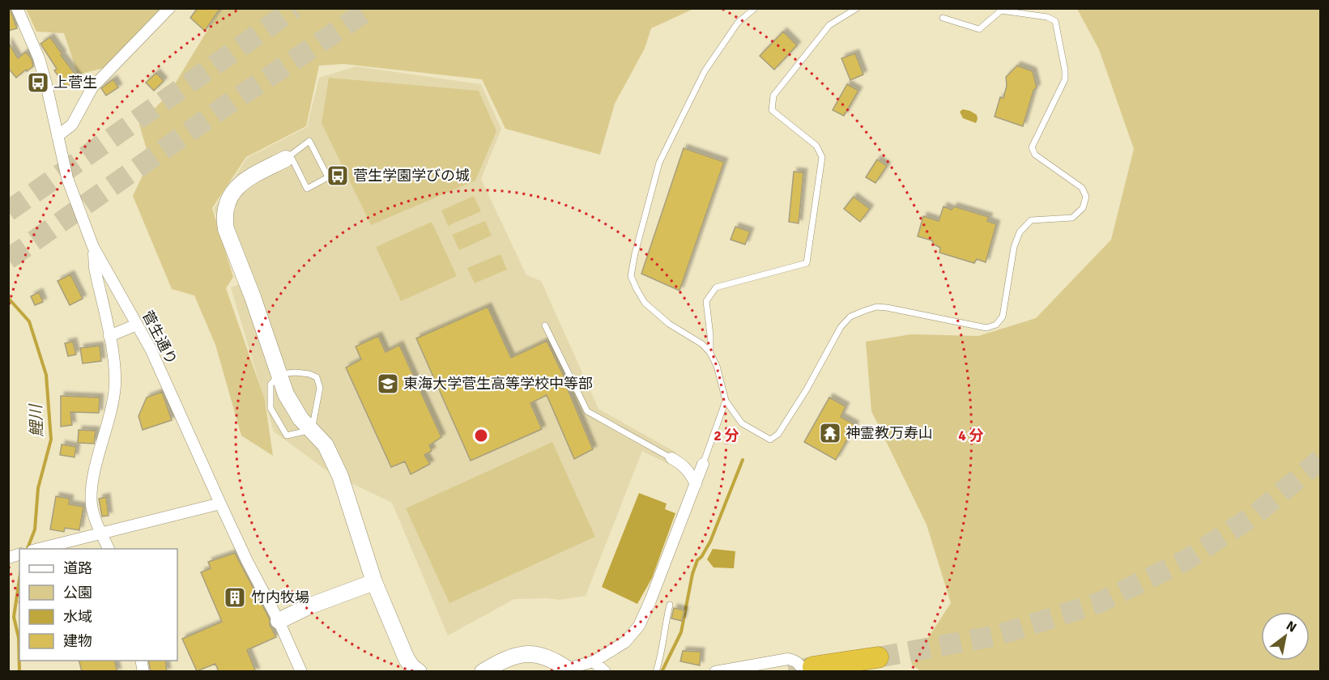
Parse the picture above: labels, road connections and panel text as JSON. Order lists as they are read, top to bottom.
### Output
{
  "streets": {
    "street": ["菅生通り"]
  },
  "water": ["鯉川"],
  "places": {
    "bus stop": ["上菅生", "菅生学園学びの城"],
    "school or university": ["東海大学菅生高等学校中等部"],
    "temple": ["神霊教万寿山"],
    "building": ["竹内牧場"]
  },
  "legend": [
    "道路",
    "公園",
    "水域",
    "建物"
  ],
  "north": "top right",
  "rings": ["2 分", "4 分"]
}
